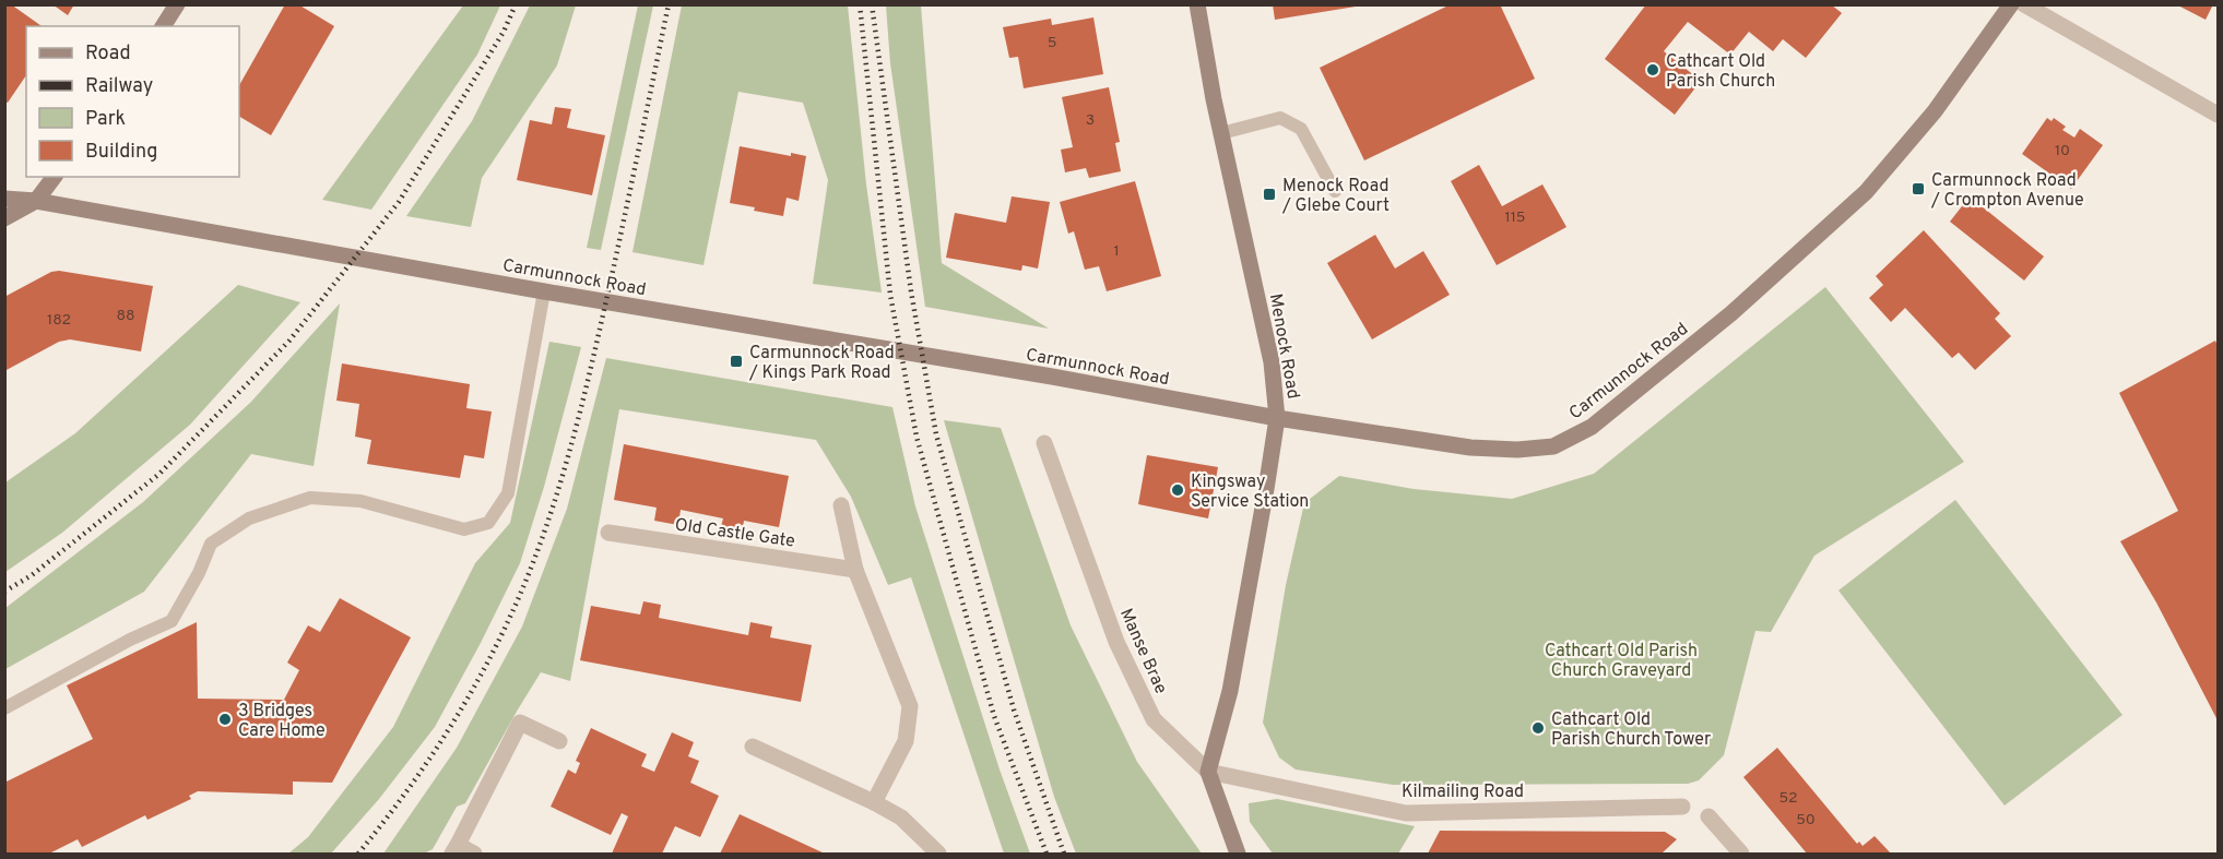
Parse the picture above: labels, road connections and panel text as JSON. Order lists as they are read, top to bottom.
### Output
{
  "streets": {
    "street": [
      "Carmunnock Road",
      "Menock Road",
      "Old Castle Gate",
      "Manse Brae",
      "Kilmailing Road"
    ]
  },
  "crossings": [
    ["Carmunnock Road", "Menock Road"],
    ["Menock Road", "Manse Brae"],
    ["Menock Road", "Kilmailing Road"],
    ["Manse Brae", "Kilmailing Road"]
  ],
  "parks": ["Cathcart Old Parish Church Graveyard"],
  "places": {
    "other": [
      "Cathcart Old Parish Church",
      "Kingsway Service Station",
      "3 Bridges Care Home",
      "Cathcart Old Parish Church Tower"
    ],
    "transit": ["Carmunnock Road / Crompton Avenue", "Menock Road / Glebe Court", "Carmunnock Road / Kings Park Road"]
  },
  "house_numbers": [
    "5",
    "3",
    "10",
    "115",
    "1",
    "88",
    "182",
    "52",
    "50"
  ],
  "legend": [
    "Road",
    "Railway",
    "Park",
    "Building"
  ]
}
